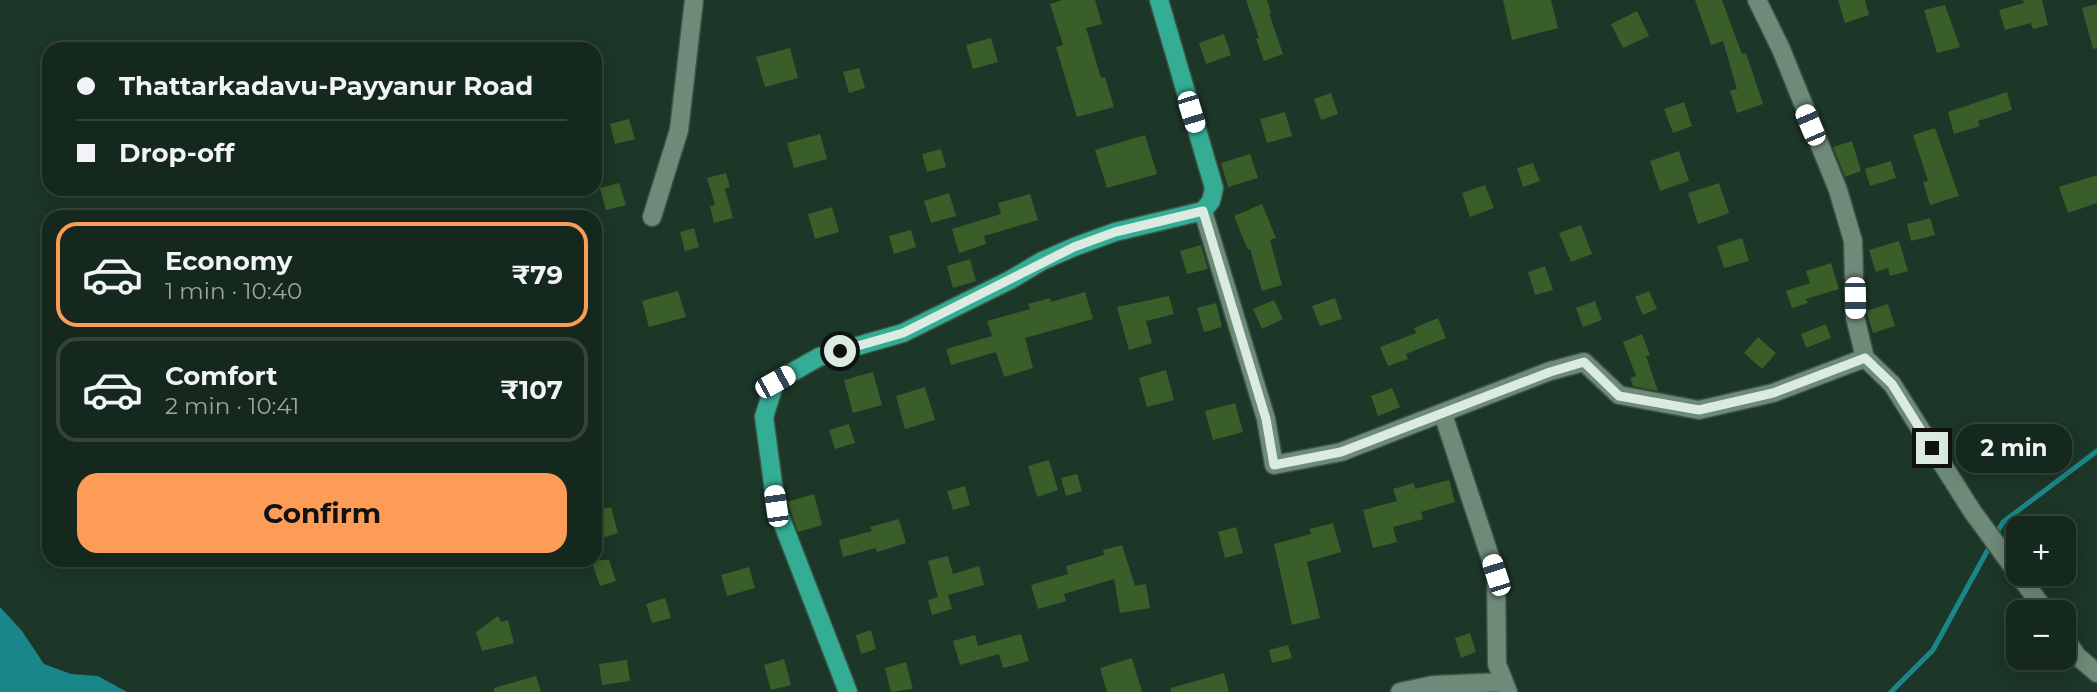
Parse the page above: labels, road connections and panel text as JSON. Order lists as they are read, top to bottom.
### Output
{
  "page": {
    "banner": ["Thattarkadavu-Payyanur Road", "Drop-off"],
    "list": [
      {
        "name": "Economy",
        "note": "1 min · 10:40",
        "value": "₹79"
      },
      {
        "name": "Comfort",
        "note": "2 min · 10:41",
        "value": "₹107"
      }
    ],
    "bubble": "2 min",
    "buttons": "Confirm",
    "map_buttons": ["+", "−"]
  }
}
